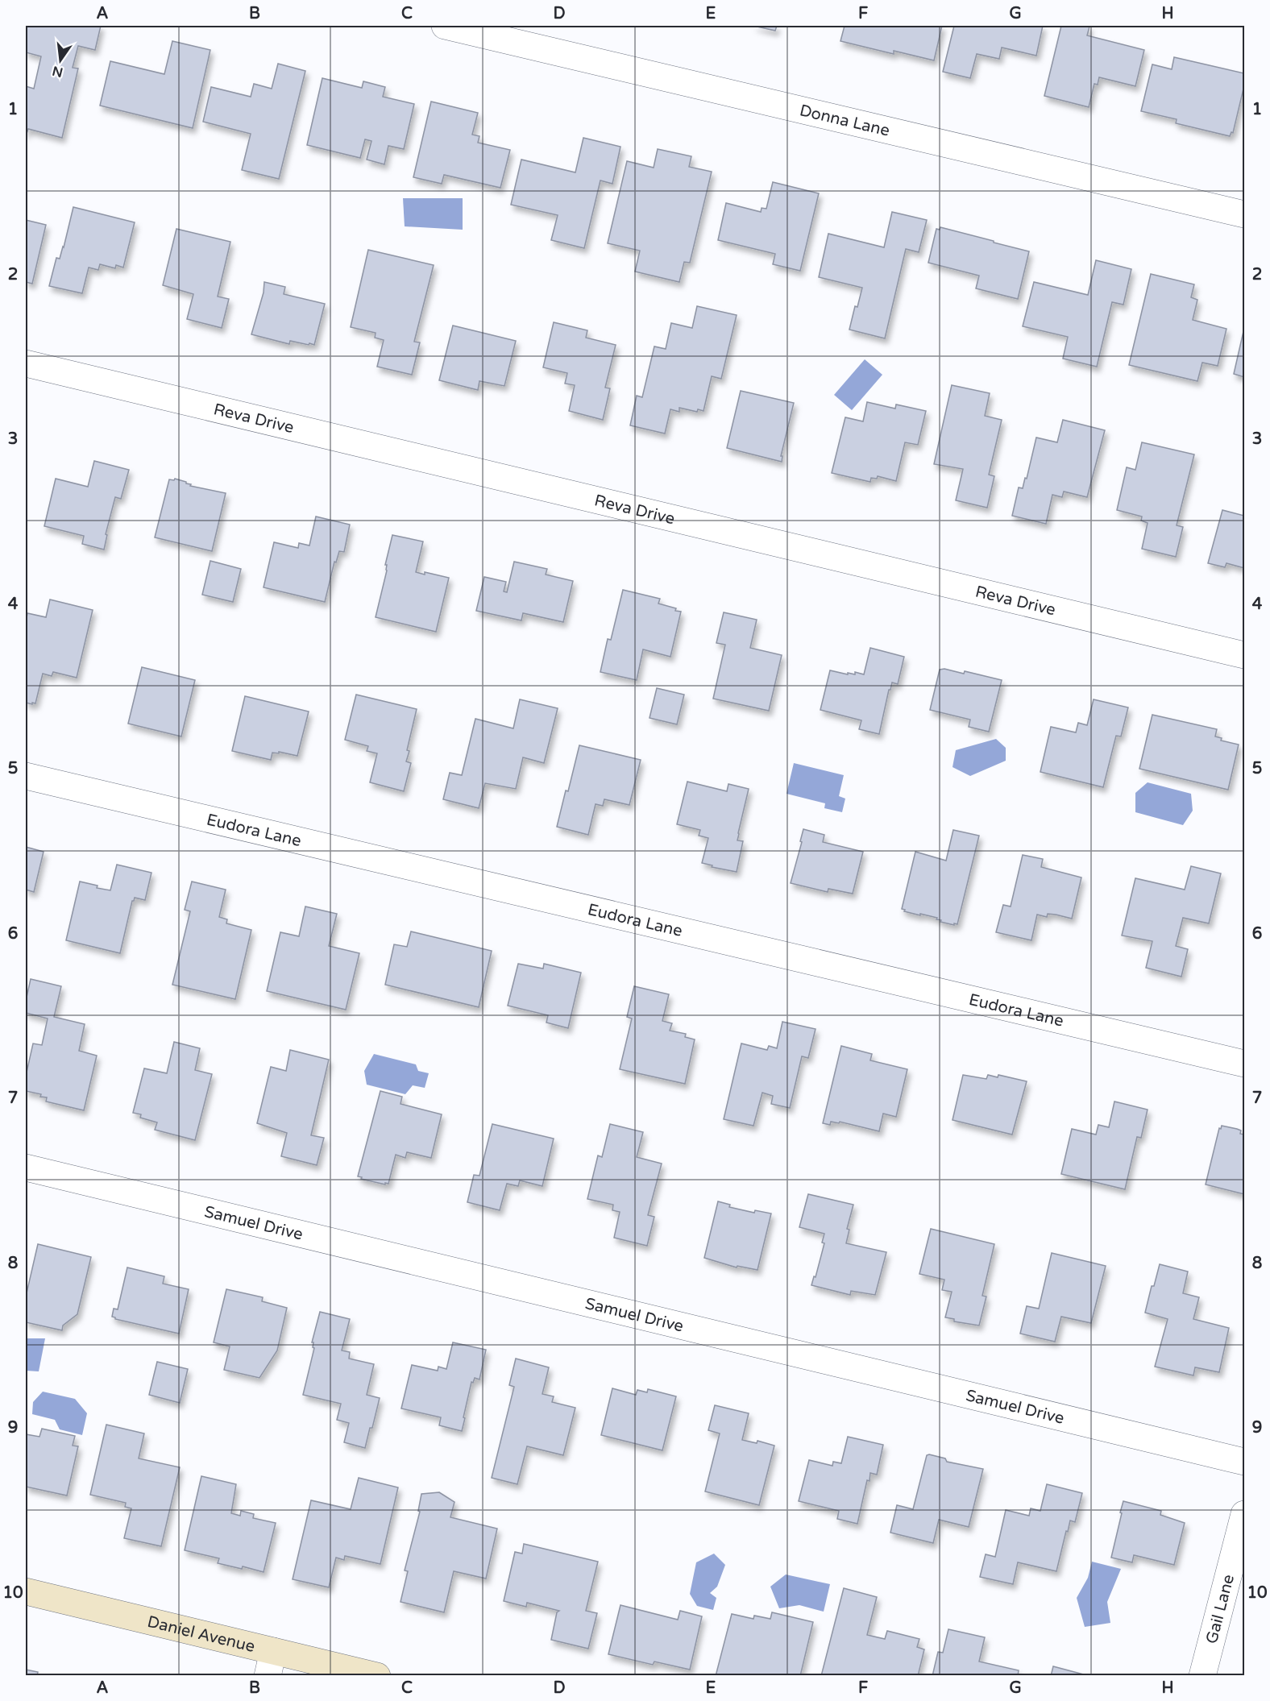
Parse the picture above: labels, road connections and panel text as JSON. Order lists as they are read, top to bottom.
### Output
{
  "streets": {
    "street": [
      "Donna Lane",
      "Reva Drive",
      "Eudora Lane",
      "Samuel Drive",
      "Gail Lane",
      "Daniel Avenue"
    ]
  },
  "north": "bottom",
  "grid": {
    "columns": [
      "A",
      "B",
      "C",
      "D",
      "E",
      "F",
      "G",
      "H"
    ],
    "rows": [
      "1",
      "2",
      "3",
      "4",
      "5",
      "6",
      "7",
      "8",
      "9",
      "10"
    ]
  }
}
